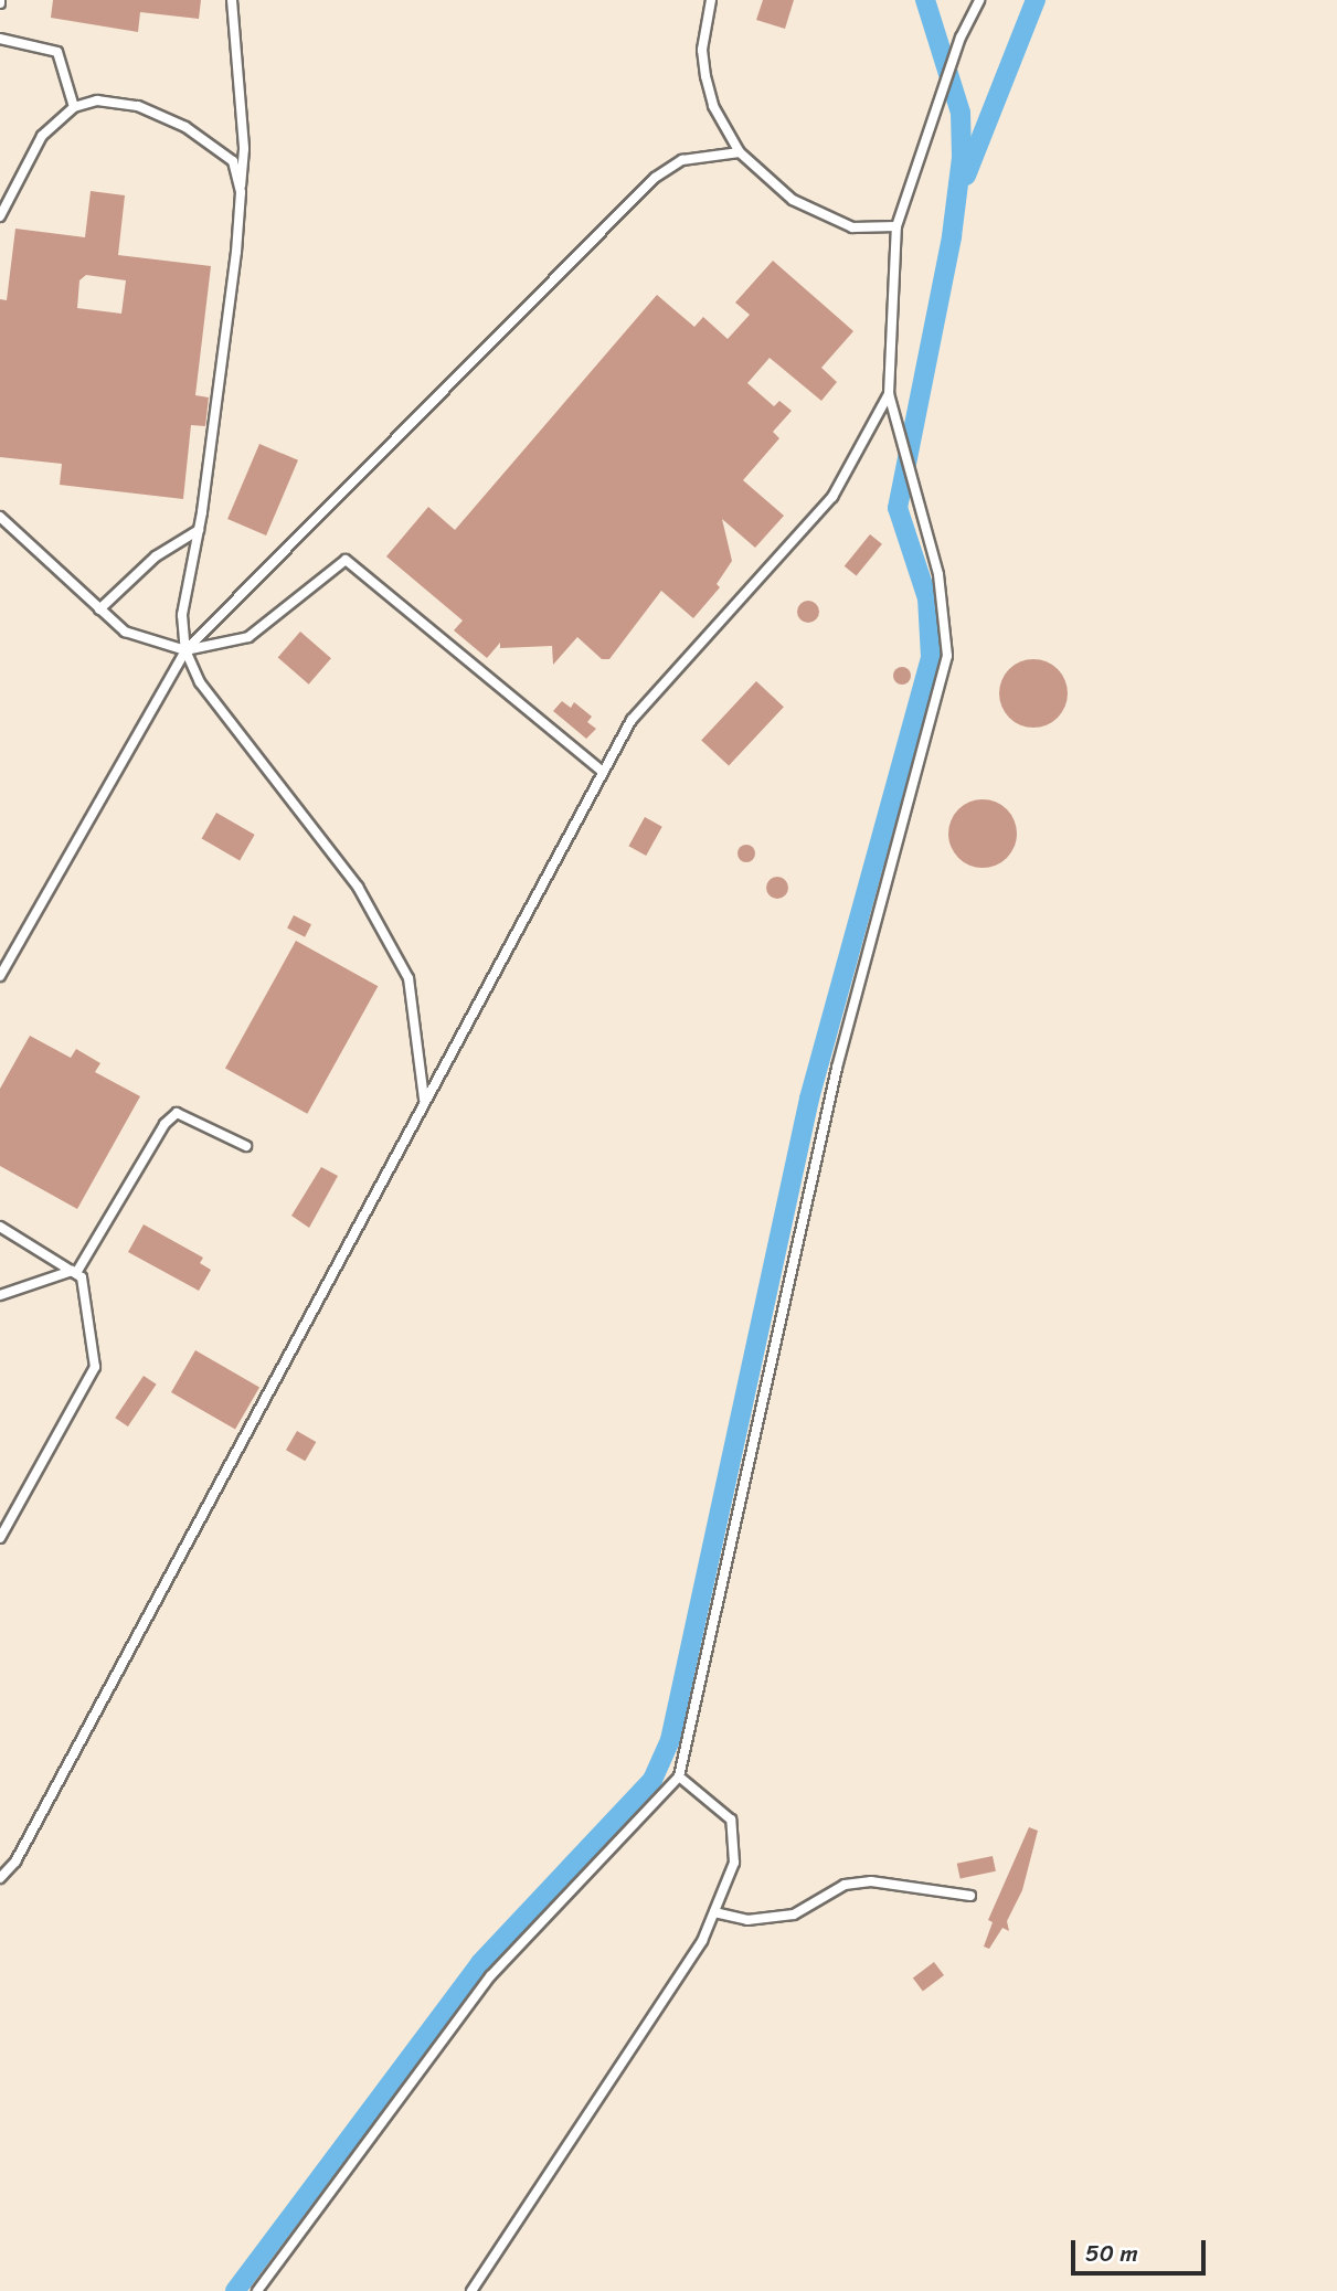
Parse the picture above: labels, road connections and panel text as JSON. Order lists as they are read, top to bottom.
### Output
{
  "scale_bar": "50 m"
}
